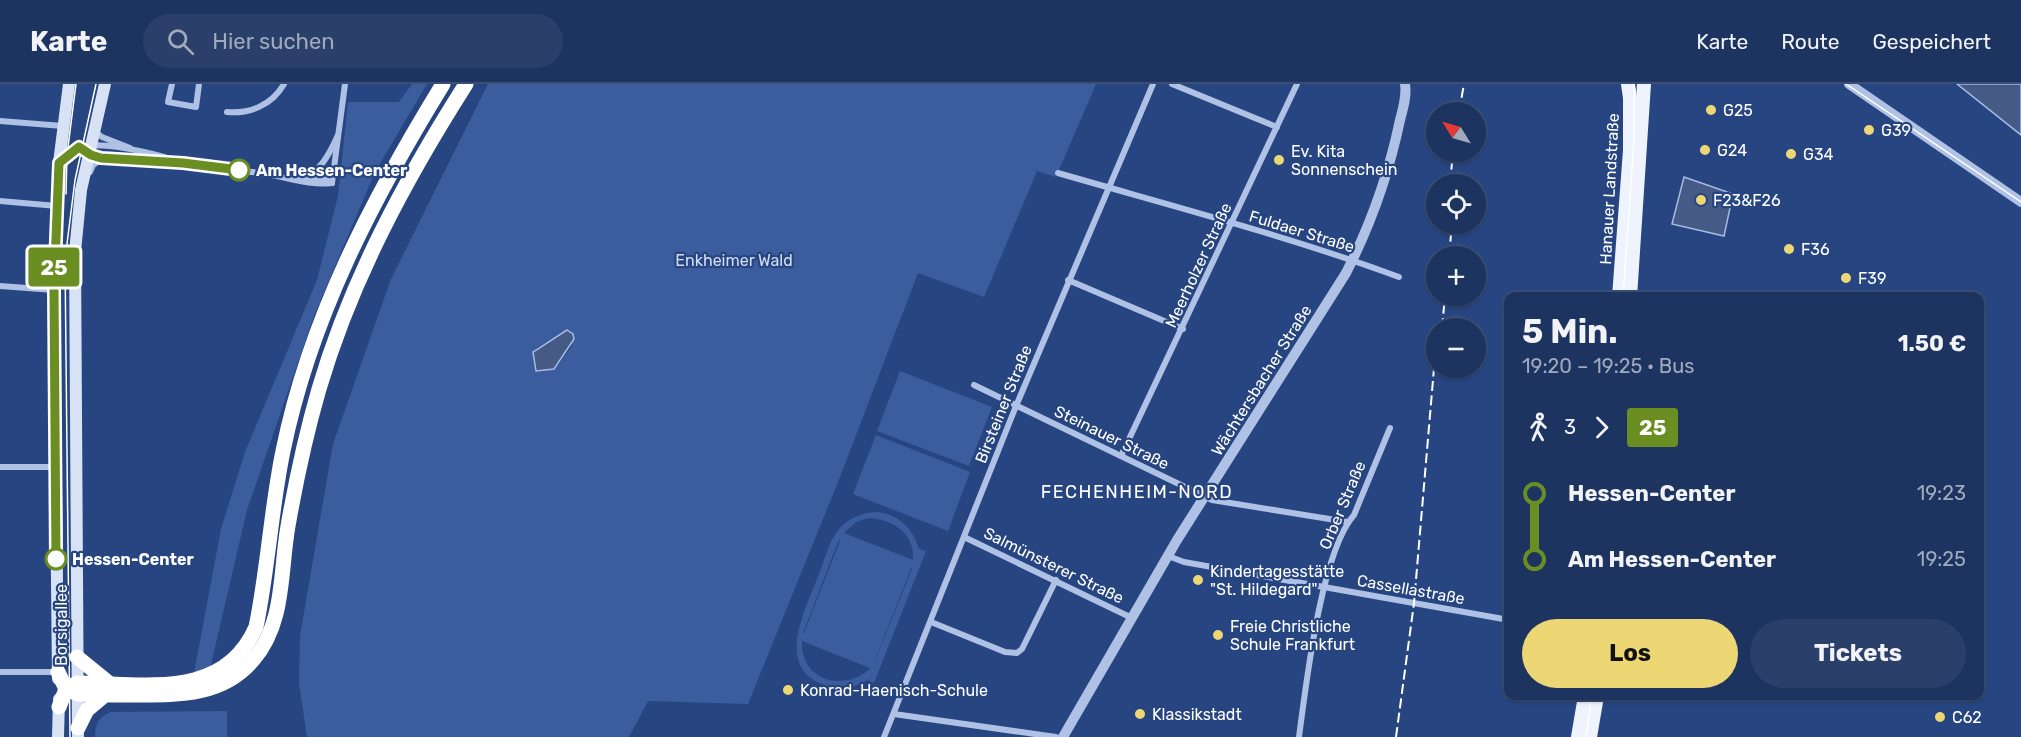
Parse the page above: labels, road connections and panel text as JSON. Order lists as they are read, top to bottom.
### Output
{
  "streets": {
    "main road": ["Hanauer Landstraße", "Borsigallee"],
    "street": [
      "Fuldaer Straße",
      "Meerholzer Straße",
      "Wächtersbacher Straße",
      "Birsteiner Straße",
      "Steinauer Straße",
      "Orber Straße",
      "Salmünsterer Straße",
      "Cassellastraße"
    ]
  },
  "crossings": [
    ["Fuldaer Straße", "Meerholzer Straße"],
    ["Fuldaer Straße", "Wächtersbacher Straße"],
    ["Fuldaer Straße", "Birsteiner Straße"],
    ["Meerholzer Straße", "Steinauer Straße"],
    ["Wächtersbacher Straße", "Steinauer Straße"],
    ["Wächtersbacher Straße", "Salmünsterer Straße"],
    ["Wächtersbacher Straße", "Cassellastraße"],
    ["Birsteiner Straße", "Steinauer Straße"],
    ["Birsteiner Straße", "Salmünsterer Straße"],
    ["Steinauer Straße", "Orber Straße"],
    ["Orber Straße", "Cassellastraße"]
  ],
  "districts": ["FECHENHEIM-NORD"],
  "parks": ["Enkheimer Wald"],
  "places": [
    "G25",
    "G39",
    "G24",
    "G34",
    "Ev. Kita Sonnenschein",
    "Am Hessen-Center",
    "F23&F26",
    "F36",
    "F39",
    "Hessen-Center",
    "Kindertagesstätte \"St. Hildegard\"",
    "Freie Christliche Schule Frankfurt",
    "Konrad-Haenisch-Schule",
    "Klassikstadt",
    "C62"
  ],
  "lines": ["bus line 25"],
  "north": "top left",
  "page": {
    "header": "Karte",
    "search": "Hier suchen",
    "nav": ["Karte", "Route", "Gespeichert"],
    "on_map": "25",
    "map_buttons": ["+", "−"],
    "heading": ["5 Min.", "19:20 – 19:25 · Bus", "1.50 €"],
    "legs": ["3", "25"],
    "list": [
      {
        "name": "Hessen-Center",
        "value": "19:23"
      },
      {
        "name": "Am Hessen-Center",
        "value": "19:25"
      }
    ],
    "buttons": ["Los", "Tickets"]
  }
}
